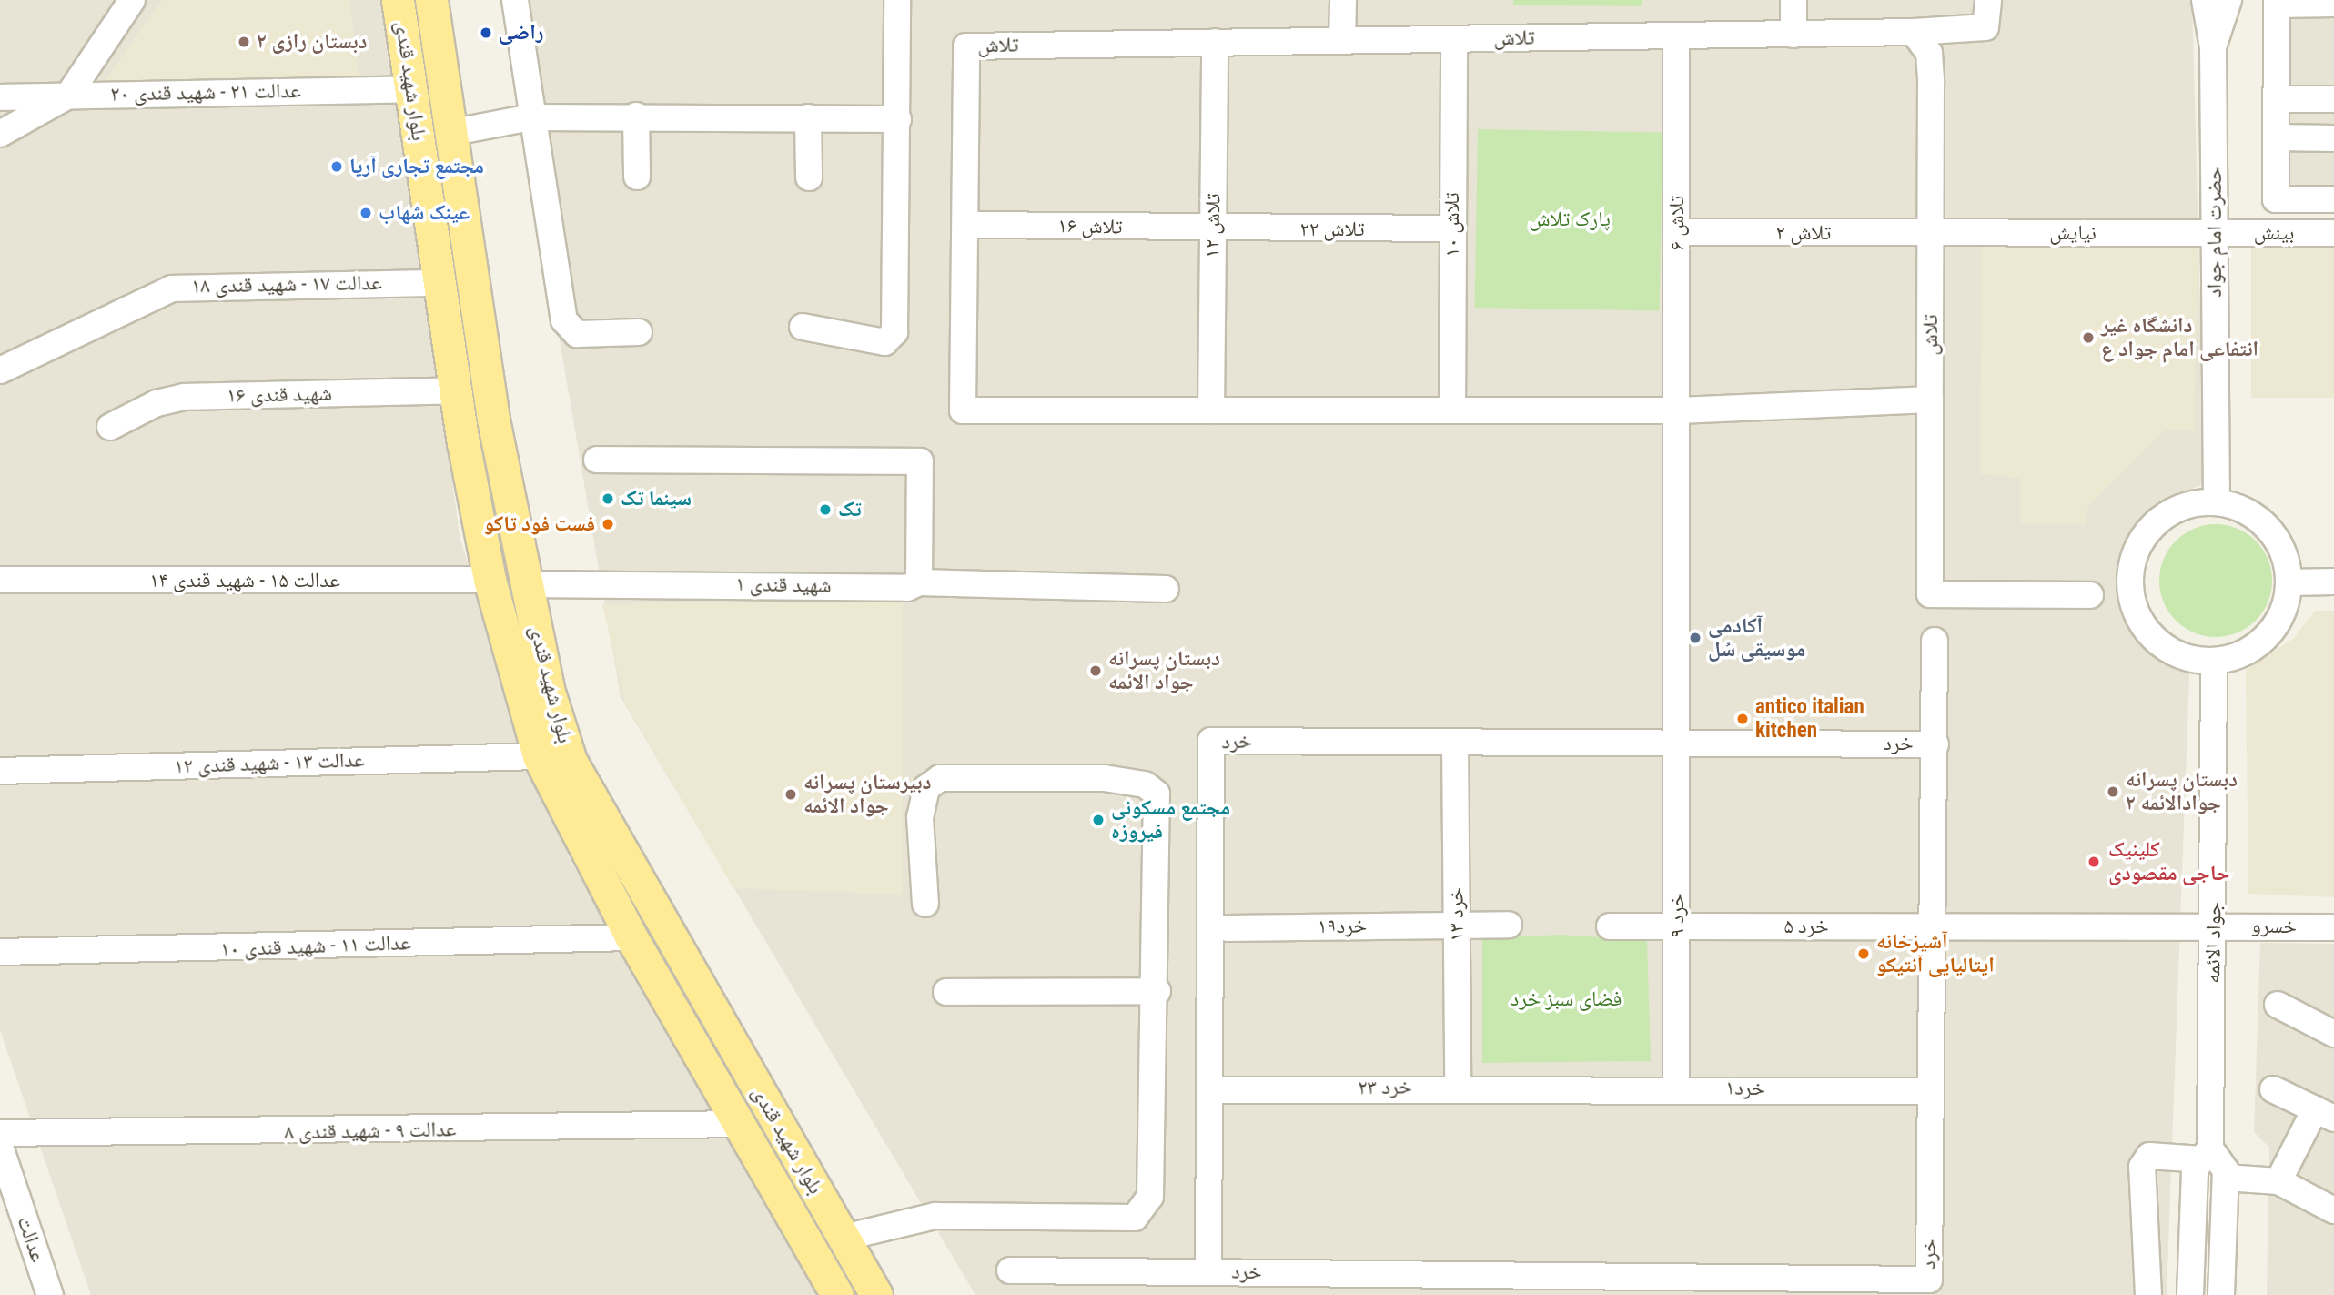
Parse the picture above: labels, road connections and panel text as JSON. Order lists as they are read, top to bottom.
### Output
{
  "streets": {
    "main road": ["بلوار شهید قندی"],
    "street": [
      "تلاش",
      "عدالت ۲۱ - شهید قندی ۲۰",
      "تلاش ۶",
      "تلاش ۱۰",
      "تلاش ۱۲",
      "تلاش ۱۶",
      "تلاش ۲۲",
      "حضرت امام جواد",
      "تلاش ۲",
      "نیایش",
      "بینش",
      "عدالت ۱۷ - شهید قندی ۱۸",
      "شهید قندی ۱۶",
      "عدالت ۱۵ - شهید قندی ۱۴",
      "شهيد قندی ۱",
      "خرد",
      "عدالت ۱۳ - شهید قندی ۱۲",
      "خرد ۱۳",
      "خرد ۹",
      "خرد۱۹",
      "خرد ۵",
      "خسرو",
      "جواد الائمه",
      "عدالت ۱۱ - شهید قندی ۱۰",
      "خرد ۲۳",
      "خرد۱",
      "عدالت ۹ - شهید قندی ۸",
      "عدالت"
    ]
  },
  "crossings": [
    ["تلاش", "تلاش ۶"],
    ["تلاش", "تلاش ۱۰"],
    ["تلاش", "تلاش ۱۲"],
    ["تلاش", "تلاش ۱۶"],
    ["تلاش", "تلاش ۲"],
    ["تلاش", "نیایش"],
    ["بلوار شهید قندی", "عدالت ۲۱ - شهید قندی ۲۰"],
    ["بلوار شهید قندی", "عدالت ۱۷ - شهید قندی ۱۸"],
    ["بلوار شهید قندی", "شهید قندی ۱۶"],
    ["بلوار شهید قندی", "عدالت ۱۵ - شهید قندی ۱۴"],
    ["بلوار شهید قندی", "شهيد قندی ۱"],
    ["بلوار شهید قندی", "عدالت ۱۳ - شهید قندی ۱۲"],
    ["بلوار شهید قندی", "عدالت ۱۱ - شهید قندی ۱۰"],
    ["بلوار شهید قندی", "عدالت ۹ - شهید قندی ۸"],
    ["تلاش ۶", "تلاش ۲"],
    ["تلاش ۱۰", "تلاش ۲۲"],
    ["تلاش ۱۲", "تلاش ۱۶"],
    ["تلاش ۱۲", "تلاش ۲۲"],
    ["تلاش ۱۶", "تلاش ۲۲"],
    ["حضرت امام جواد", "نیایش"],
    ["حضرت امام جواد", "بینش"],
    ["حضرت امام جواد", "جواد الائمه"],
    ["تلاش ۲", "نیایش"],
    ["نیایش", "بینش"],
    ["خرد", "خرد ۱۳"],
    ["خرد", "خرد ۹"],
    ["خرد", "خرد ۵"],
    ["خرد", "خرد ۲۳"],
    ["خرد", "خرد۱"],
    ["خرد ۱۳", "خرد۱۹"],
    ["خرد ۱۳", "خرد ۲۳"],
    ["خرد ۹", "خرد ۵"],
    ["خرد ۹", "خرد۱"],
    ["خسرو", "جواد الائمه"],
    ["خرد ۲۳", "خرد۱"]
  ],
  "parks": ["پارک تلاش", "فضای سبز خرد"],
  "places": [
    "راضی",
    "دبستان رازی ۲",
    "مجتمع تجاری آریا",
    "عینک شهاب",
    "دانشگاه غیر انتفاعی امام جواد ع",
    "سینما تک",
    "تک",
    "فست فود تاکو",
    "آکادمی موسیقی سُل",
    "دبستان پسرانه جواد الائمه",
    "antico italian kitchen",
    "دبستان پسرانه جوادالائمه ۲",
    "دبیرستان پسرانه جواد الائمه",
    "مجتمع مسکونی فیروزه",
    "کلینیک حاجی مقصودی",
    "آشپزخانه ایتالیایی آنتیکو"
  ]
}
